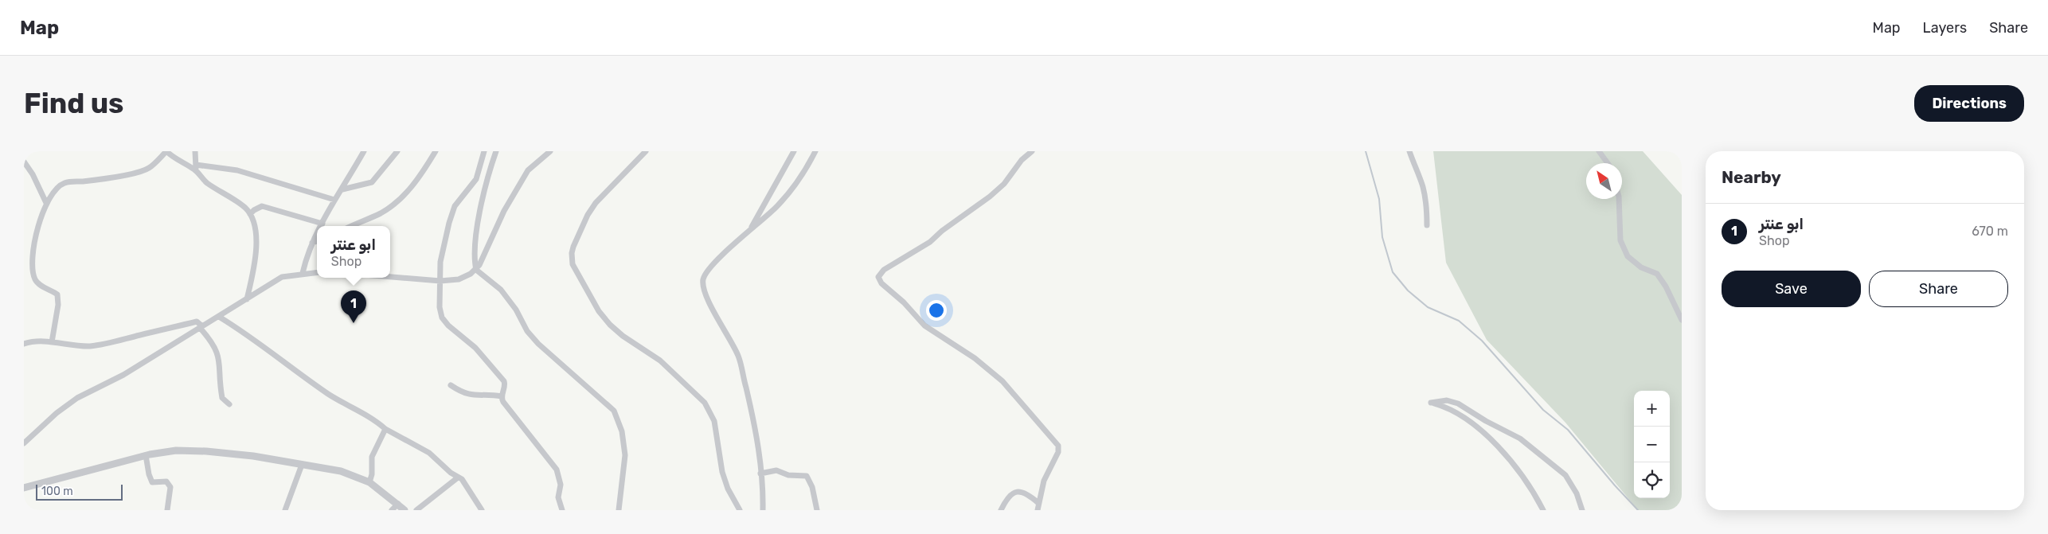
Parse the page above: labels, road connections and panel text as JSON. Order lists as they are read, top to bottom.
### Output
{
  "scale_bar": "100 m",
  "north": "top left",
  "page": {
    "header": "Map",
    "nav": ["Map", "Layers", "Share"],
    "buttons": [
      "Directions",
      ["Save", "Share"]
    ],
    "title": "Find us",
    "heading": "Nearby",
    "list": [
      {
        "mark": "1",
        "name": "ابو عنتر",
        "note": "Shop",
        "value": "670 m"
      }
    ],
    "popup": ["ابو عنتر", "Shop"],
    "pins": "1",
    "map_buttons": ["+", "−"],
    "scale": "100 m"
  }
}
